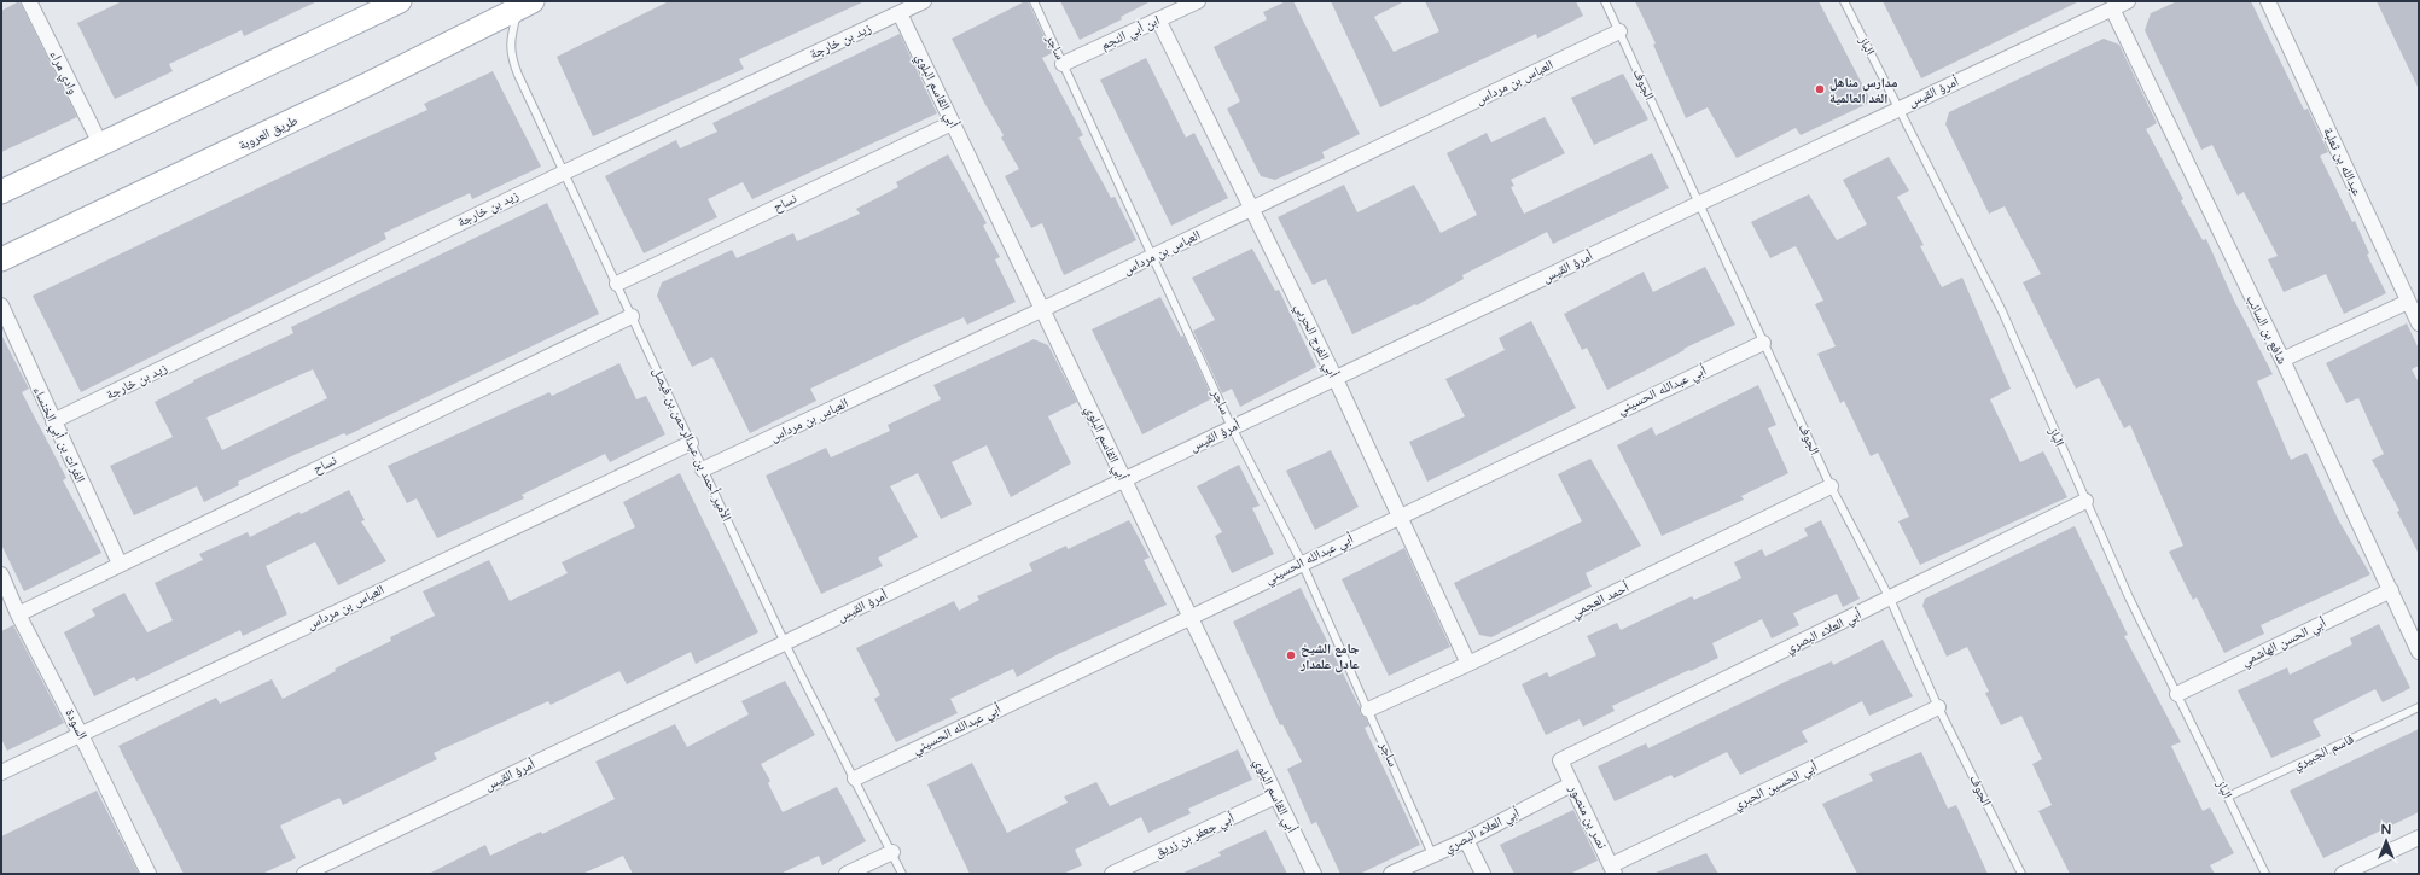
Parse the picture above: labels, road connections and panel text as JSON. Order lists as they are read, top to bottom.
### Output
{
  "streets": {
    "main road": ["طريق العروبة"],
    "street": [
      "ابن أبي النجم",
      "زيد بن خارجة",
      "وادي مراء",
      "العباس بن مرداس",
      "أبي القاسم البلوي",
      "أمرؤ القيس",
      "عبدالله بن ثعلبة",
      "نساح",
      "شافع بن السائب",
      "أبي الفرج الحربي",
      "أبي عبدالله الحسيني",
      "الفرات بن أبي الخنساء",
      "أحمد العجمي",
      "أبي العلاء البصري",
      "أبي الحسن الهاشمي",
      "السودة",
      "أبي الحسين الحبري",
      "نصر بن منصور",
      "أبي جعفر بن زريق"
    ],
    "lane": [
      "الباز",
      "ساجر",
      "الجوف",
      "الأمير أحمد بن عبدالرحمن بن فيصل",
      "قاسم الجبيري"
    ]
  },
  "crossings": [
    ["ابن أبي النجم", "ساجر"],
    ["ابن أبي النجم", "أبي الفرج الحربي"],
    ["زيد بن خارجة", "أبي القاسم البلوي"],
    ["زيد بن خارجة", "الفرات بن أبي الخنساء"],
    ["زيد بن خارجة", "الأمير أحمد بن عبدالرحمن بن فيصل"],
    ["الباز", "أمرؤ القيس"],
    ["الباز", "أبي العلاء البصري"],
    ["الباز", "أبي الحسن الهاشمي"],
    ["الباز", "قاسم الجبيري"],
    ["ساجر", "العباس بن مرداس"],
    ["ساجر", "أمرؤ القيس"],
    ["ساجر", "أبي عبدالله الحسيني"],
    ["ساجر", "أحمد العجمي"],
    ["ساجر", "أبي العلاء البصري"],
    ["العباس بن مرداس", "الجوف"],
    ["العباس بن مرداس", "أبي القاسم البلوي"],
    ["العباس بن مرداس", "أبي الفرج الحربي"],
    ["العباس بن مرداس", "الأمير أحمد بن عبدالرحمن بن فيصل"],
    ["العباس بن مرداس", "السودة"],
    ["الجوف", "أمرؤ القيس"],
    ["الجوف", "أبي عبدالله الحسيني"],
    ["الجوف", "أحمد العجمي"],
    ["الجوف", "أبي العلاء البصري"],
    ["الجوف", "أبي الحسين الحبري"],
    ["أبي القاسم البلوي", "أمرؤ القيس"],
    ["أبي القاسم البلوي", "نساح"],
    ["أبي القاسم البلوي", "أبي عبدالله الحسيني"],
    ["أبي القاسم البلوي", "أبي جعفر بن زريق"],
    ["أمرؤ القيس", "شافع بن السائب"],
    ["أمرؤ القيس", "أبي الفرج الحربي"],
    ["أمرؤ القيس", "الأمير أحمد بن عبدالرحمن بن فيصل"],
    ["طريق العروبة", "الأمير أحمد بن عبدالرحمن بن فيصل"],
    ["نساح", "الفرات بن أبي الخنساء"],
    ["نساح", "الأمير أحمد بن عبدالرحمن بن فيصل"],
    ["نساح", "السودة"],
    ["شافع بن السائب", "أبي الحسن الهاشمي"],
    ["أبي الفرج الحربي", "أبي عبدالله الحسيني"],
    ["أبي الفرج الحربي", "أحمد العجمي"],
    ["أبي عبدالله الحسيني", "الأمير أحمد بن عبدالرحمن بن فيصل"],
    ["أبي العلاء البصري", "نصر بن منصور"],
    ["أبي الحسين الحبري", "نصر بن منصور"]
  ],
  "places": ["مدارس مناهل الغد العالمية", "جامع الشيخ عادل علمدار"],
  "north": "top"
}
